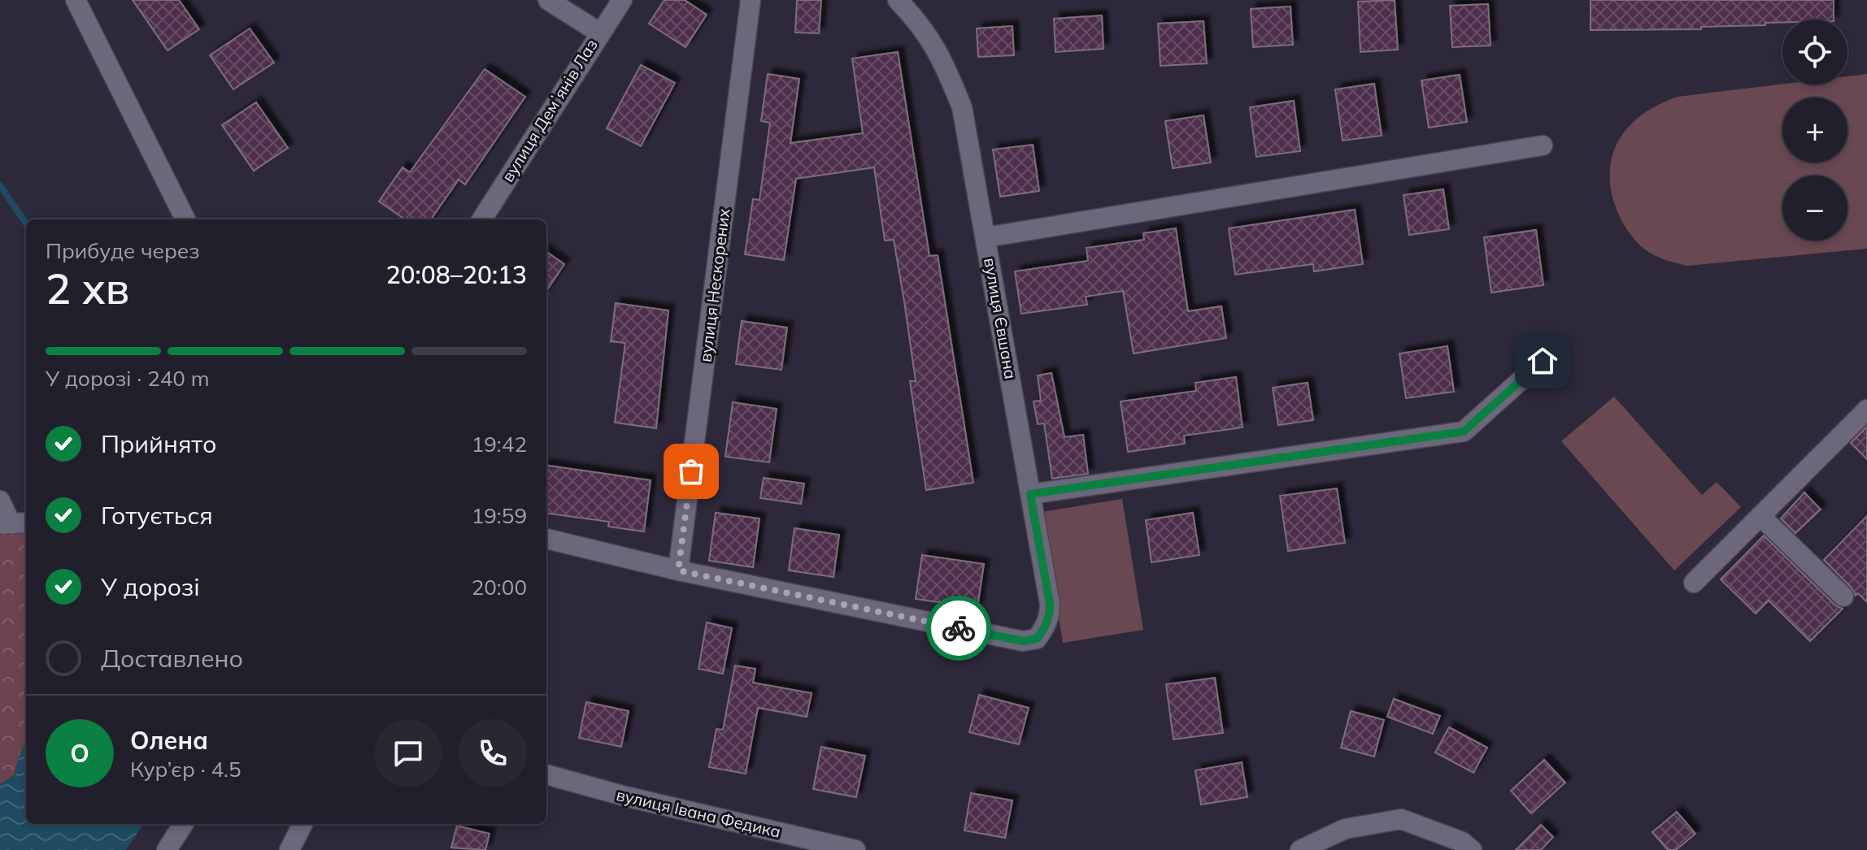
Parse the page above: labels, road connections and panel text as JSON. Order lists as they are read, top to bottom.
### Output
{
  "streets": {
    "street": [
      "вулиця Демʼянів Лаз",
      "вулиця Нескорених",
      "вулиця Євшана",
      "вулиця Івана Федика"
    ]
  },
  "crossings": [
    ["вулиця Нескорених", "вулиця Євшана"]
  ],
  "page": {
    "map_buttons": ["+", "−"],
    "heading": ["2 хв", "Прибуде через", "20:08–20:13"],
    "panel": ["Олена", "Кур’єр · 4.5"],
    "bar": "У дорозі · 240 m",
    "list": [
      ["Прийнято", "19:42"],
      ["Готується", "19:59"],
      ["У дорозі", "20:00"],
      "Доставлено"
    ],
    "round": "О"
  }
}
